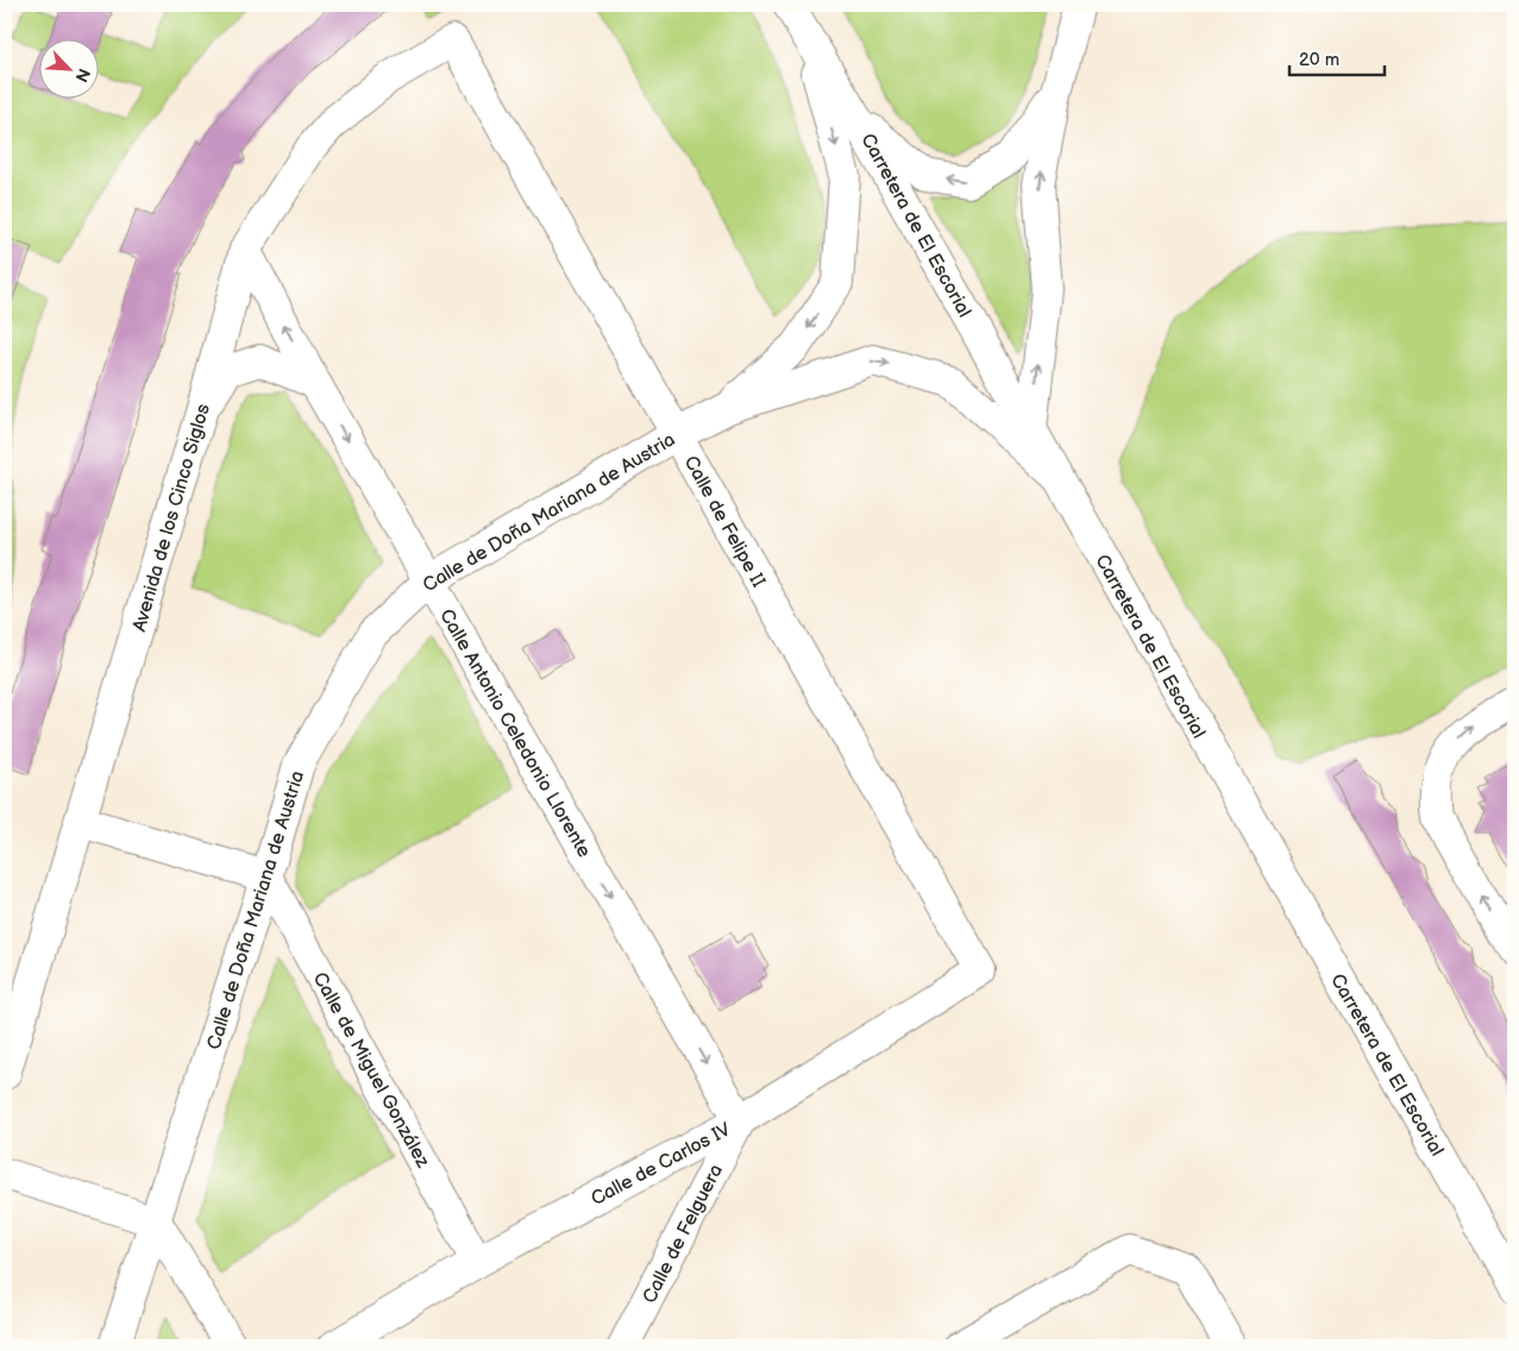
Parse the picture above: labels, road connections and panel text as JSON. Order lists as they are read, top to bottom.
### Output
{
  "streets": {
    "street": [
      "Carretera de El Escorial",
      "Calle de Doña Mariana de Austria",
      "Avenida de los Cinco Siglos",
      "Calle de Felipe II",
      "Calle Antonio Celedonio Llorente",
      "Calle de Miguel González",
      "Calle de Carlos IV",
      "Calle de Felguera"
    ]
  },
  "crossings": [
    ["Carretera de El Escorial", "Calle de Doña Mariana de Austria"],
    ["Calle de Doña Mariana de Austria", "Calle de Felipe II"],
    ["Calle de Doña Mariana de Austria", "Calle Antonio Celedonio Llorente"],
    ["Calle de Doña Mariana de Austria", "Calle de Miguel González"],
    ["Avenida de los Cinco Siglos", "Calle de Felipe II"],
    ["Avenida de los Cinco Siglos", "Calle Antonio Celedonio Llorente"],
    ["Calle de Felipe II", "Calle de Carlos IV"],
    ["Calle Antonio Celedonio Llorente", "Calle de Carlos IV"],
    ["Calle Antonio Celedonio Llorente", "Calle de Felguera"],
    ["Calle de Miguel González", "Calle de Carlos IV"],
    ["Calle de Carlos IV", "Calle de Felguera"]
  ],
  "scale_bar": "20 m",
  "north": "bottom right"
}
